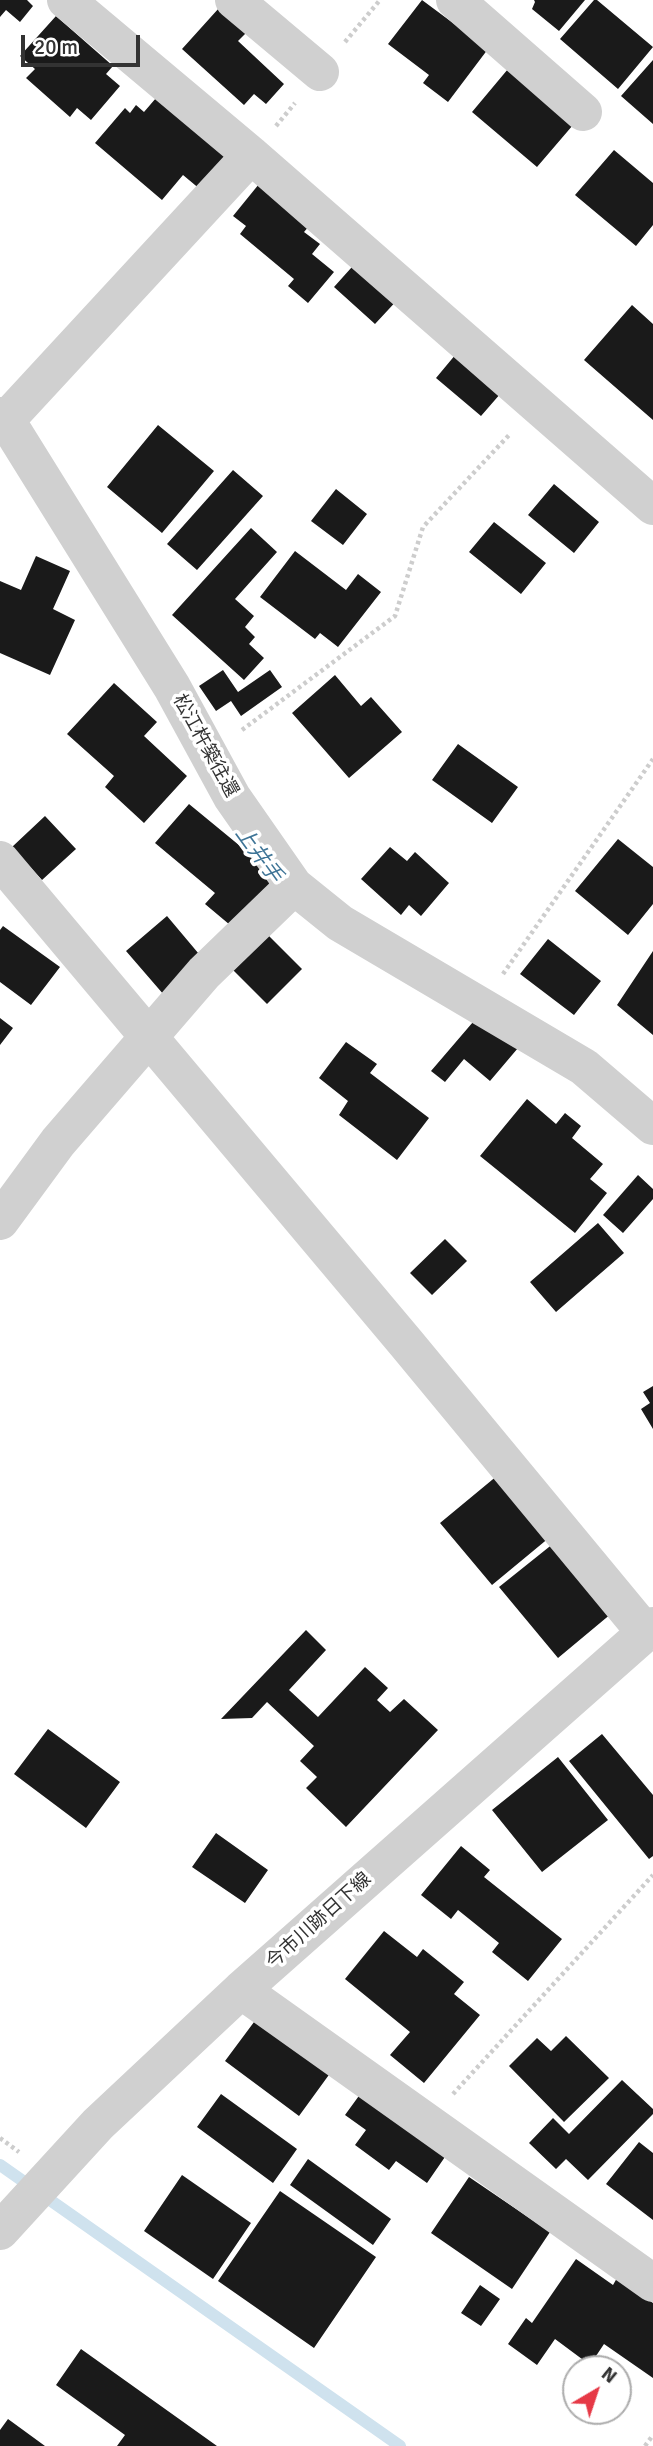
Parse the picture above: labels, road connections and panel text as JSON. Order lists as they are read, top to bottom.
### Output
{
  "streets": {
    "street": ["松江杵築往還", "今市川跡日下線"]
  },
  "water": ["上井手"],
  "scale_bar": "20 m",
  "north": "top right"
}
